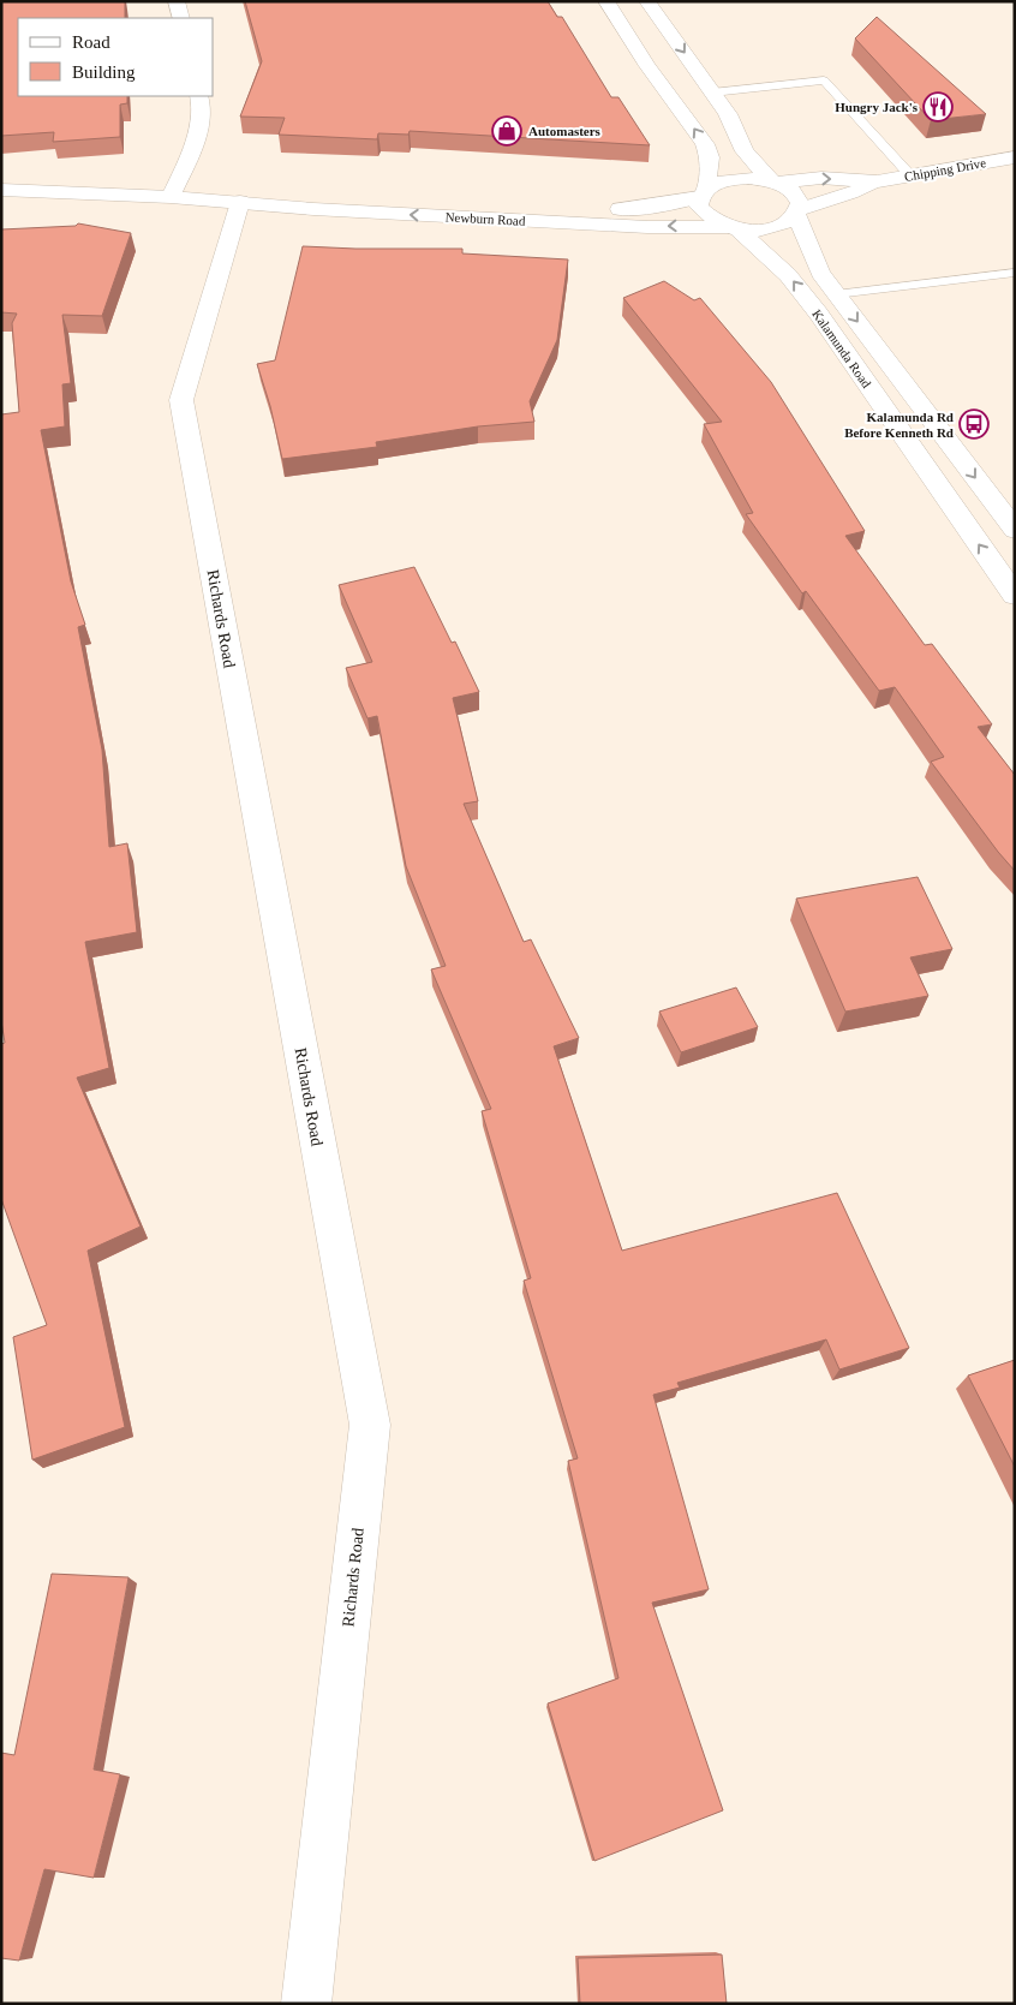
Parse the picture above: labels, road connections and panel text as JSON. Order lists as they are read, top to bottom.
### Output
{
  "streets": {
    "street": [
      "Chipping Drive",
      "Newburn Road",
      "Kalamunda Road",
      "Richards Road"
    ]
  },
  "crossings": [
    ["Chipping Drive", "Kalamunda Road"],
    ["Newburn Road", "Kalamunda Road"],
    ["Newburn Road", "Richards Road"]
  ],
  "places": {
    "restaurant": ["Hungry Jack's"],
    "shop": ["Automasters"],
    "bus stop": ["Kalamunda Rd Before Kenneth Rd"]
  },
  "legend": ["Road", "Building"]
}
